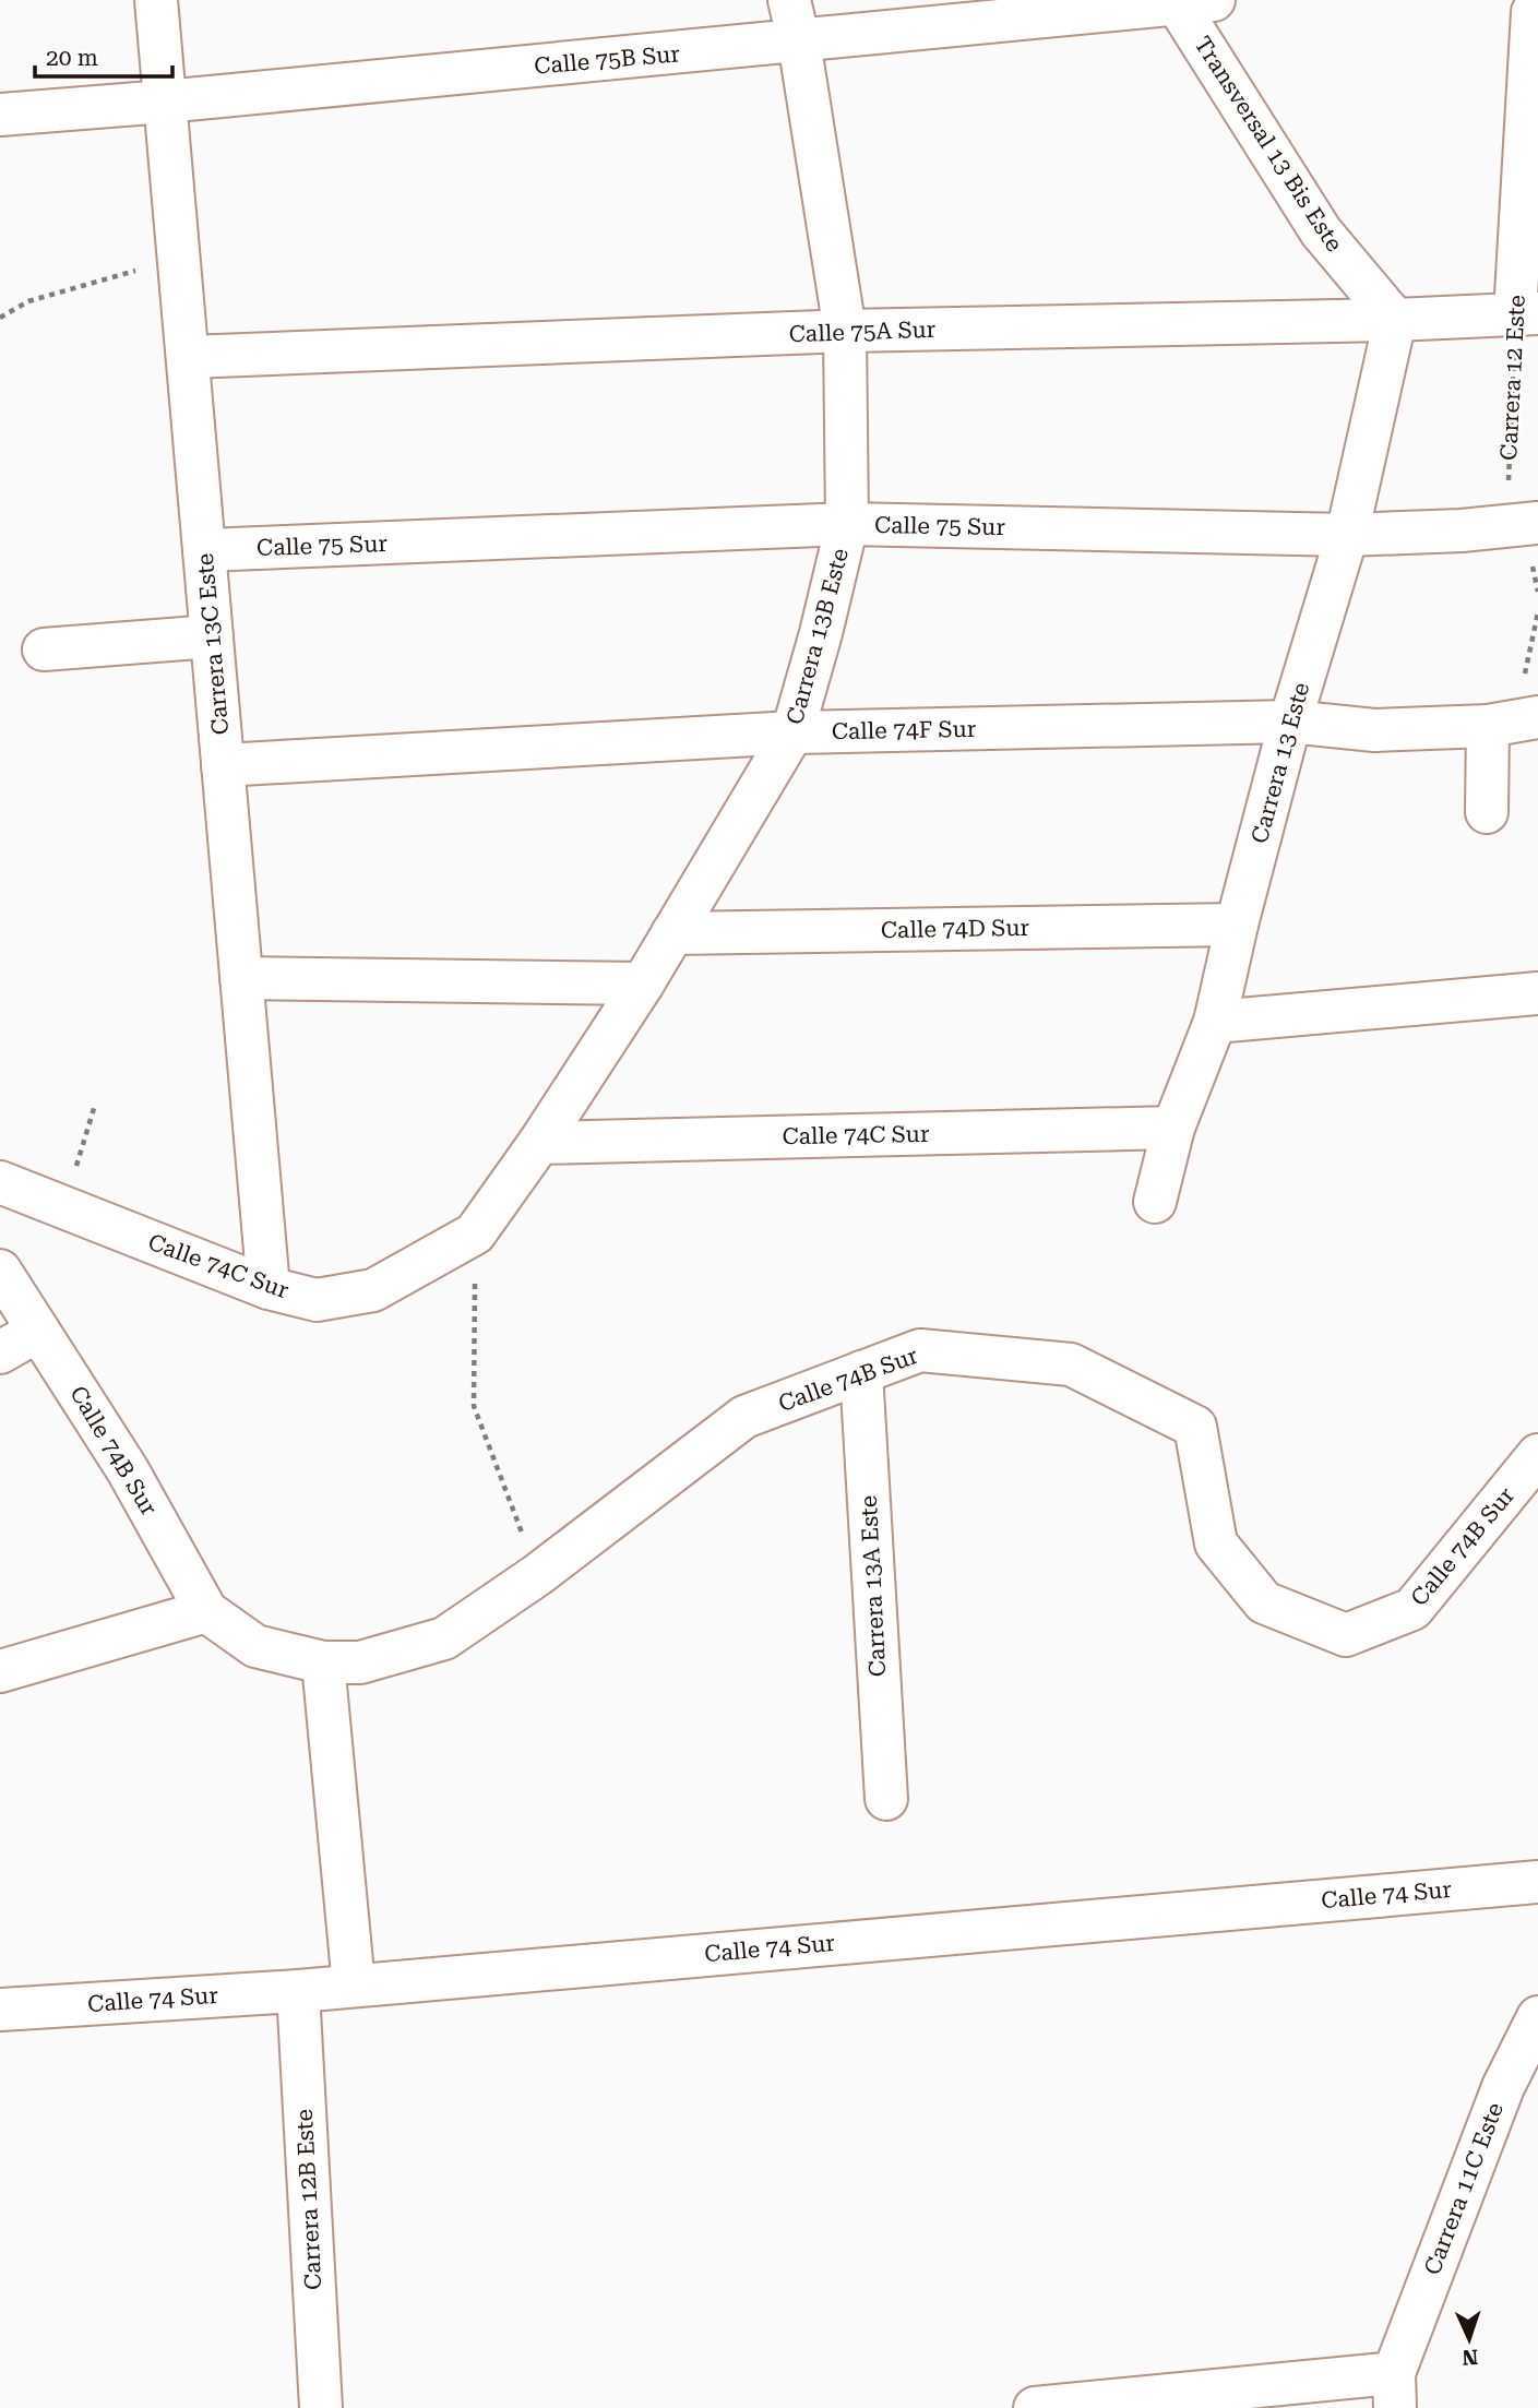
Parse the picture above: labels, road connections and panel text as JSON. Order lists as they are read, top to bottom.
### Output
{
  "streets": {
    "street": [
      "Calle 75B Sur",
      "Transversal 13 Bis Este",
      "Calle 75A Sur",
      "Carrera 12 Este",
      "Calle 75 Sur",
      "Carrera 13B Este",
      "Carrera 13C Este",
      "Calle 74F Sur",
      "Carrera 13 Este",
      "Calle 74D Sur",
      "Calle 74C Sur",
      "Calle 74B Sur",
      "Carrera 13A Este",
      "Calle 74 Sur",
      "Carrera 11C Este",
      "Carrera 12B Este"
    ]
  },
  "crossings": [
    ["Calle 75B Sur", "Transversal 13 Bis Este"],
    ["Calle 75B Sur", "Carrera 13B Este"],
    ["Calle 75B Sur", "Carrera 13C Este"],
    ["Transversal 13 Bis Este", "Calle 75A Sur"],
    ["Transversal 13 Bis Este", "Carrera 13 Este"],
    ["Calle 75A Sur", "Carrera 12 Este"],
    ["Calle 75A Sur", "Carrera 13B Este"],
    ["Calle 75A Sur", "Carrera 13C Este"],
    ["Calle 75A Sur", "Carrera 13 Este"],
    ["Carrera 12 Este", "Calle 75 Sur"],
    ["Calle 75 Sur", "Carrera 13B Este"],
    ["Calle 75 Sur", "Carrera 13C Este"],
    ["Calle 75 Sur", "Carrera 13 Este"],
    ["Carrera 13B Este", "Calle 74F Sur"],
    ["Carrera 13B Este", "Calle 74D Sur"],
    ["Carrera 13B Este", "Calle 74C Sur"],
    ["Carrera 13C Este", "Calle 74F Sur"],
    ["Carrera 13C Este", "Calle 74C Sur"],
    ["Calle 74F Sur", "Carrera 13 Este"],
    ["Carrera 13 Este", "Calle 74D Sur"],
    ["Carrera 13 Este", "Calle 74C Sur"],
    ["Calle 74B Sur", "Carrera 13A Este"],
    ["Calle 74 Sur", "Carrera 12B Este"]
  ],
  "scale_bar": "20 m",
  "north": "bottom"
}
